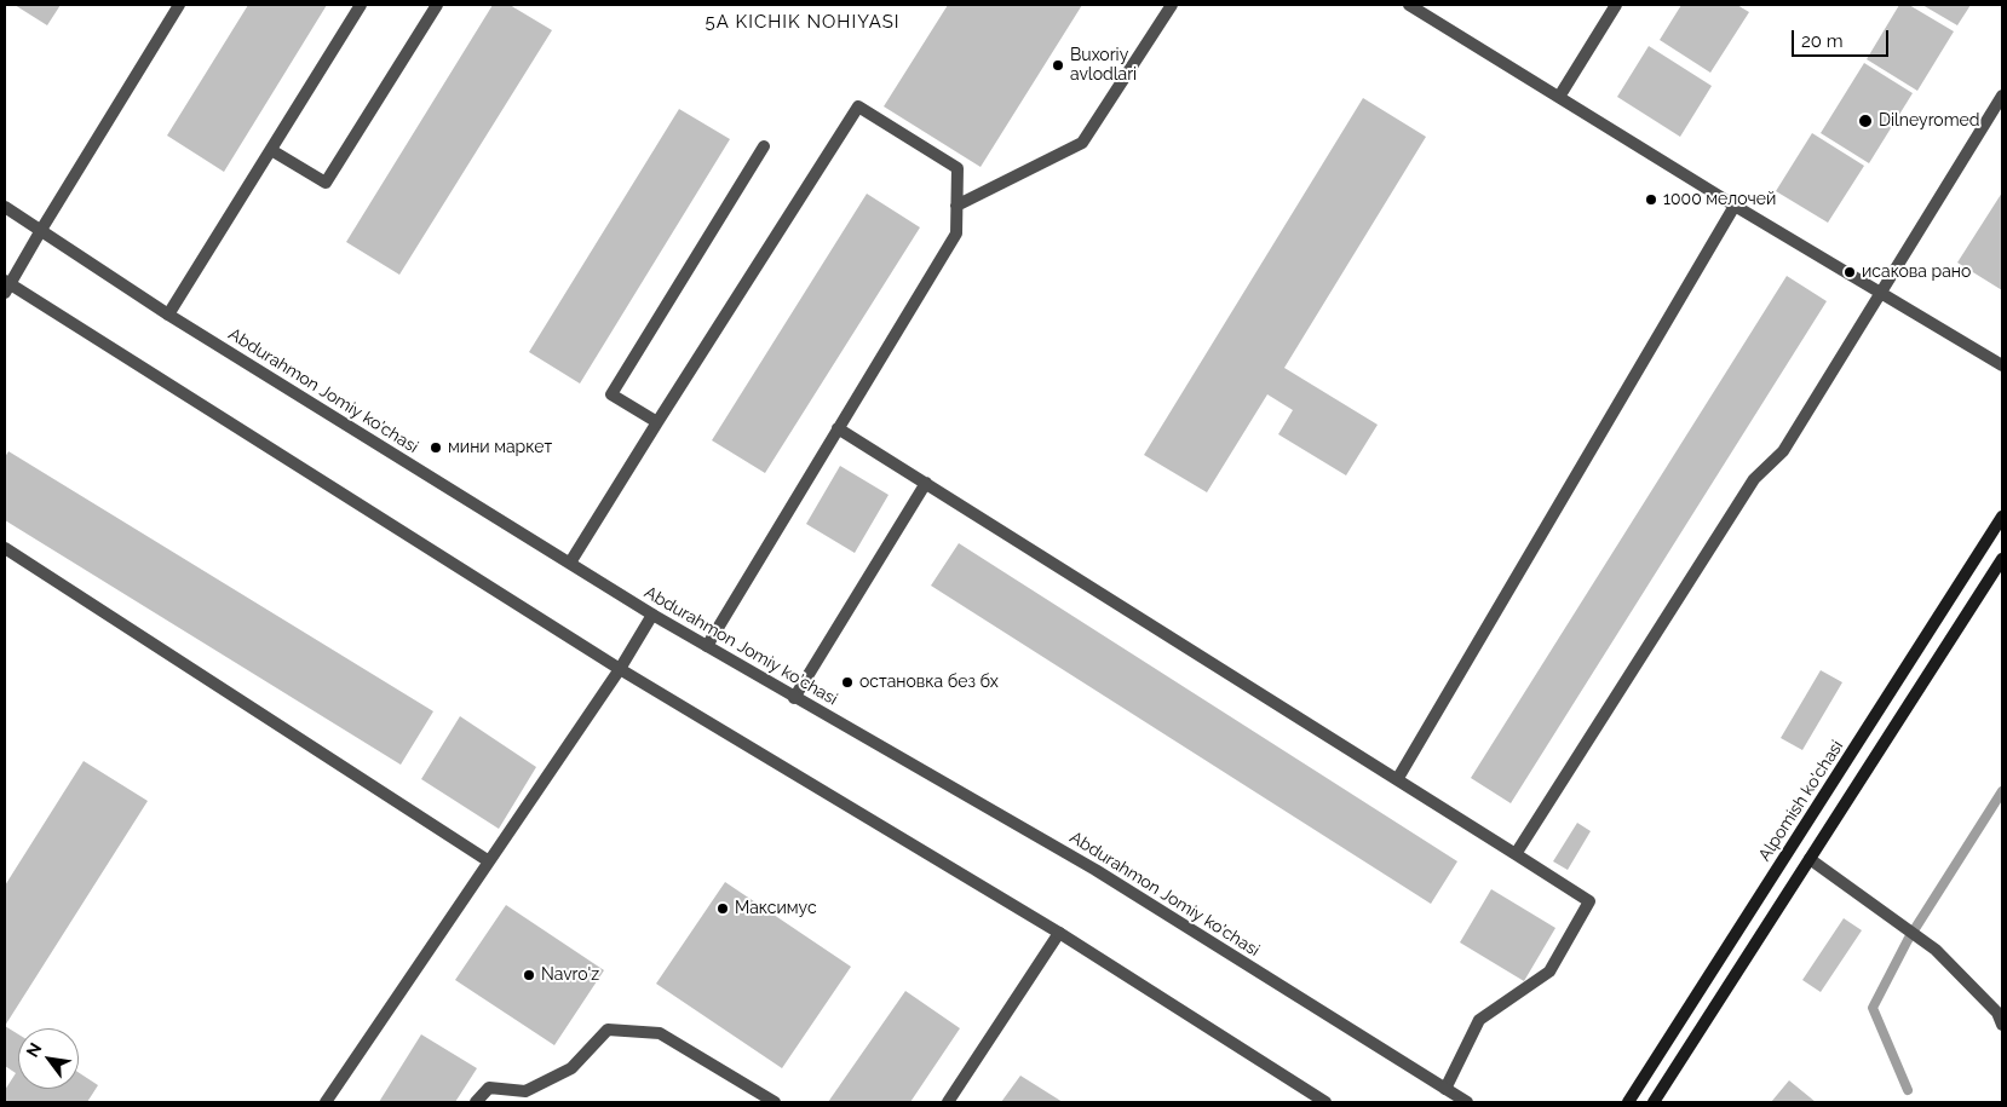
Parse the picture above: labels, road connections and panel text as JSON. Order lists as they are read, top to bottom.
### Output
{
  "streets": {
    "main road": ["Alpomish ko'chasi"],
    "street": ["Abdurahmon Jomiy ko'chasi"]
  },
  "districts": ["5A KICHIK NOHIYASI"],
  "places": [
    "Buxoriy avlodlari",
    "Dilneyromed",
    "1000 мелочей",
    "исакова рано",
    "мини маркет",
    "остановка без бх",
    "Максимус",
    "Navro'z"
  ],
  "scale_bar": "20 m",
  "north": "top left"
}
